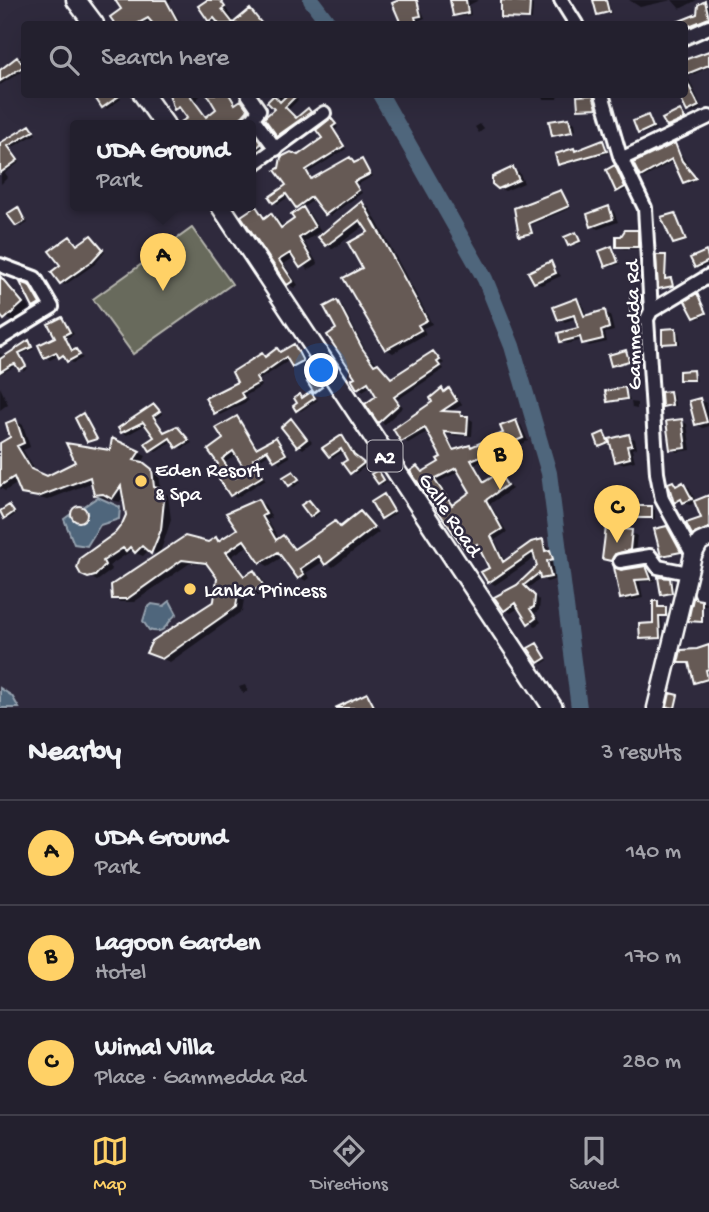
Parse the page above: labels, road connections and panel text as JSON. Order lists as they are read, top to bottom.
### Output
{
  "streets": {
    "highway": ["A2", "Galle Road"],
    "street": ["Gammedda Rd"]
  },
  "places": ["Eden Resort & Spa", "Lanka Princess"],
  "page": {
    "search": "Search here",
    "popup": ["UDA Ground", "Park"],
    "pins": ["A", "B", "C"],
    "heading": ["Nearby", "3 results"],
    "list": [
      {
        "mark": "A",
        "name": "UDA Ground",
        "note": "Park",
        "value": "140 m"
      },
      {
        "mark": "B",
        "name": "Lagoon Garden",
        "note": "Hotel",
        "value": "170 m"
      },
      {
        "mark": "C",
        "name": "Wimal Villa",
        "note": "Place · Gammedda Rd",
        "value": "280 m"
      }
    ],
    "nav": ["Map", "Directions", "Saved"]
  }
}
